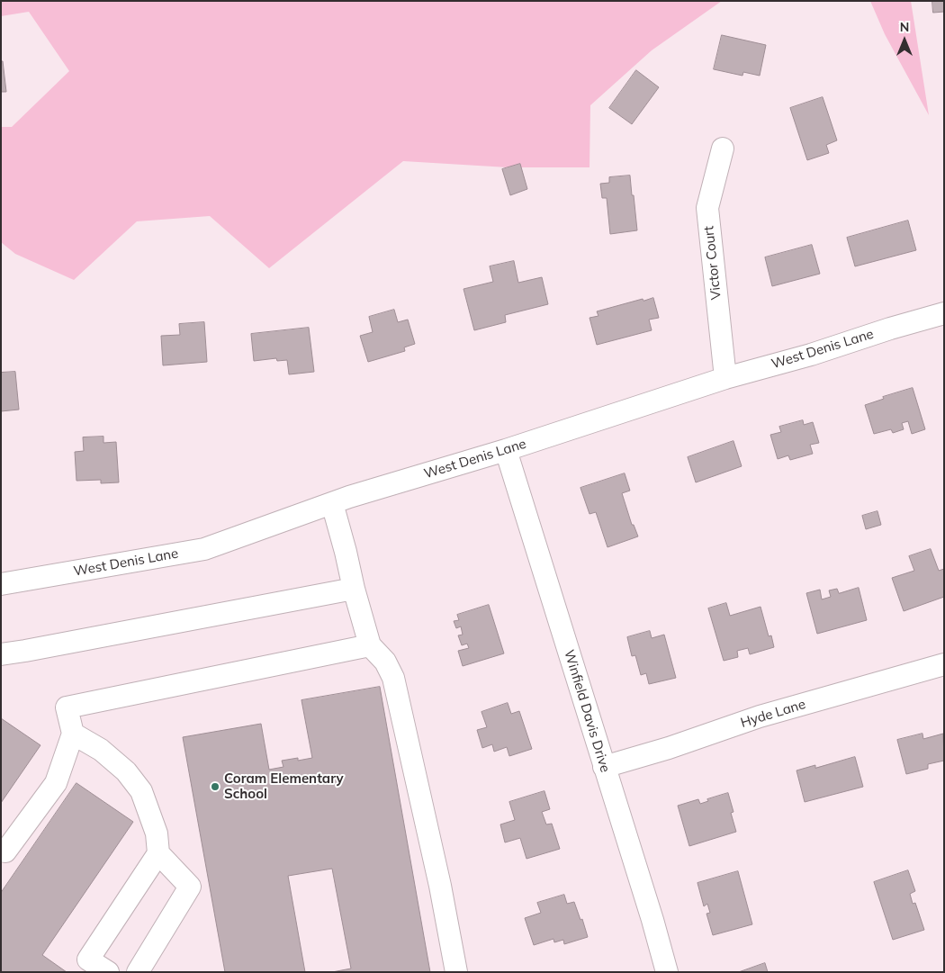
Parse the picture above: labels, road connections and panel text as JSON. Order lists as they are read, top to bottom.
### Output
{
  "streets": {
    "street": [
      "Victor Court",
      "West Denis Lane",
      "Winfield Davis Drive",
      "Hyde Lane"
    ]
  },
  "crossings": [
    ["Victor Court", "West Denis Lane"],
    ["West Denis Lane", "Winfield Davis Drive"],
    ["Winfield Davis Drive", "Hyde Lane"]
  ],
  "places": ["Coram Elementary School"],
  "north": "top"
}
